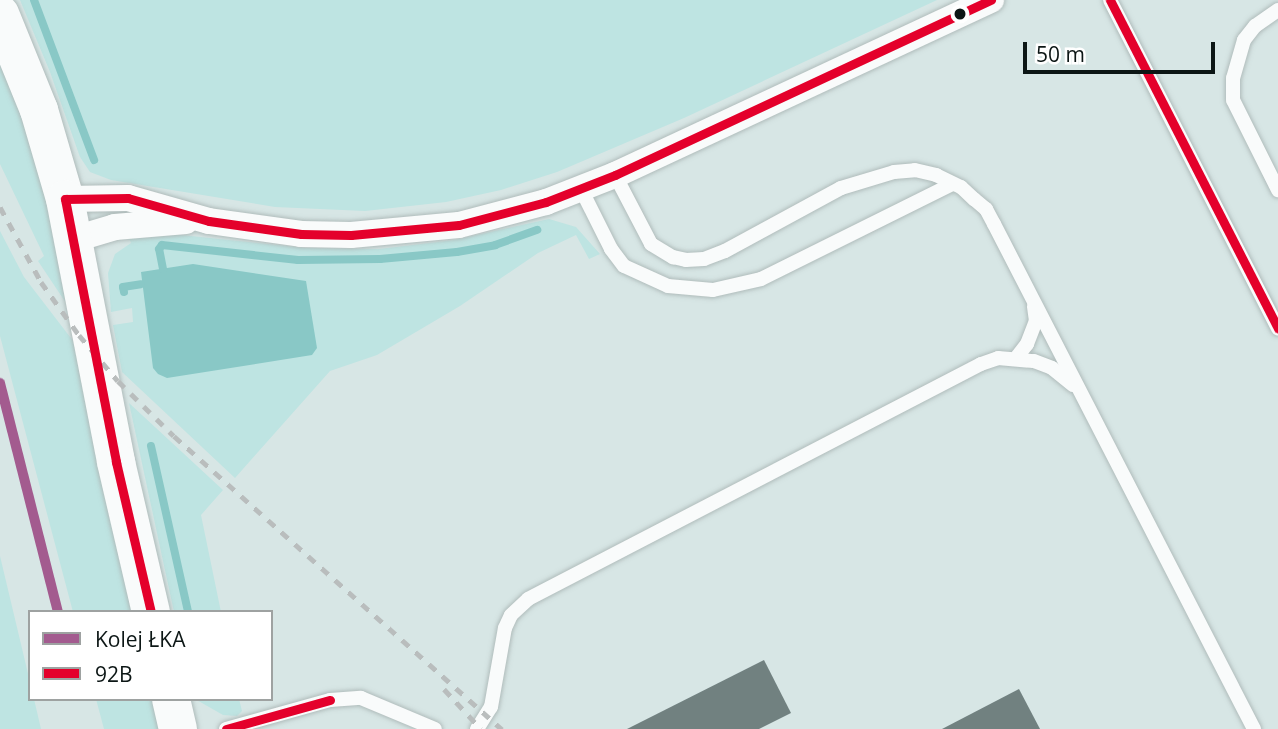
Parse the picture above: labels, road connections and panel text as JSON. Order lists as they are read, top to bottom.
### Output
{
  "lines": ["transit line 92B", "rail line ŁKA"],
  "legend": ["Kolej ŁKA", "92B"],
  "scale_bar": "50 m"
}
